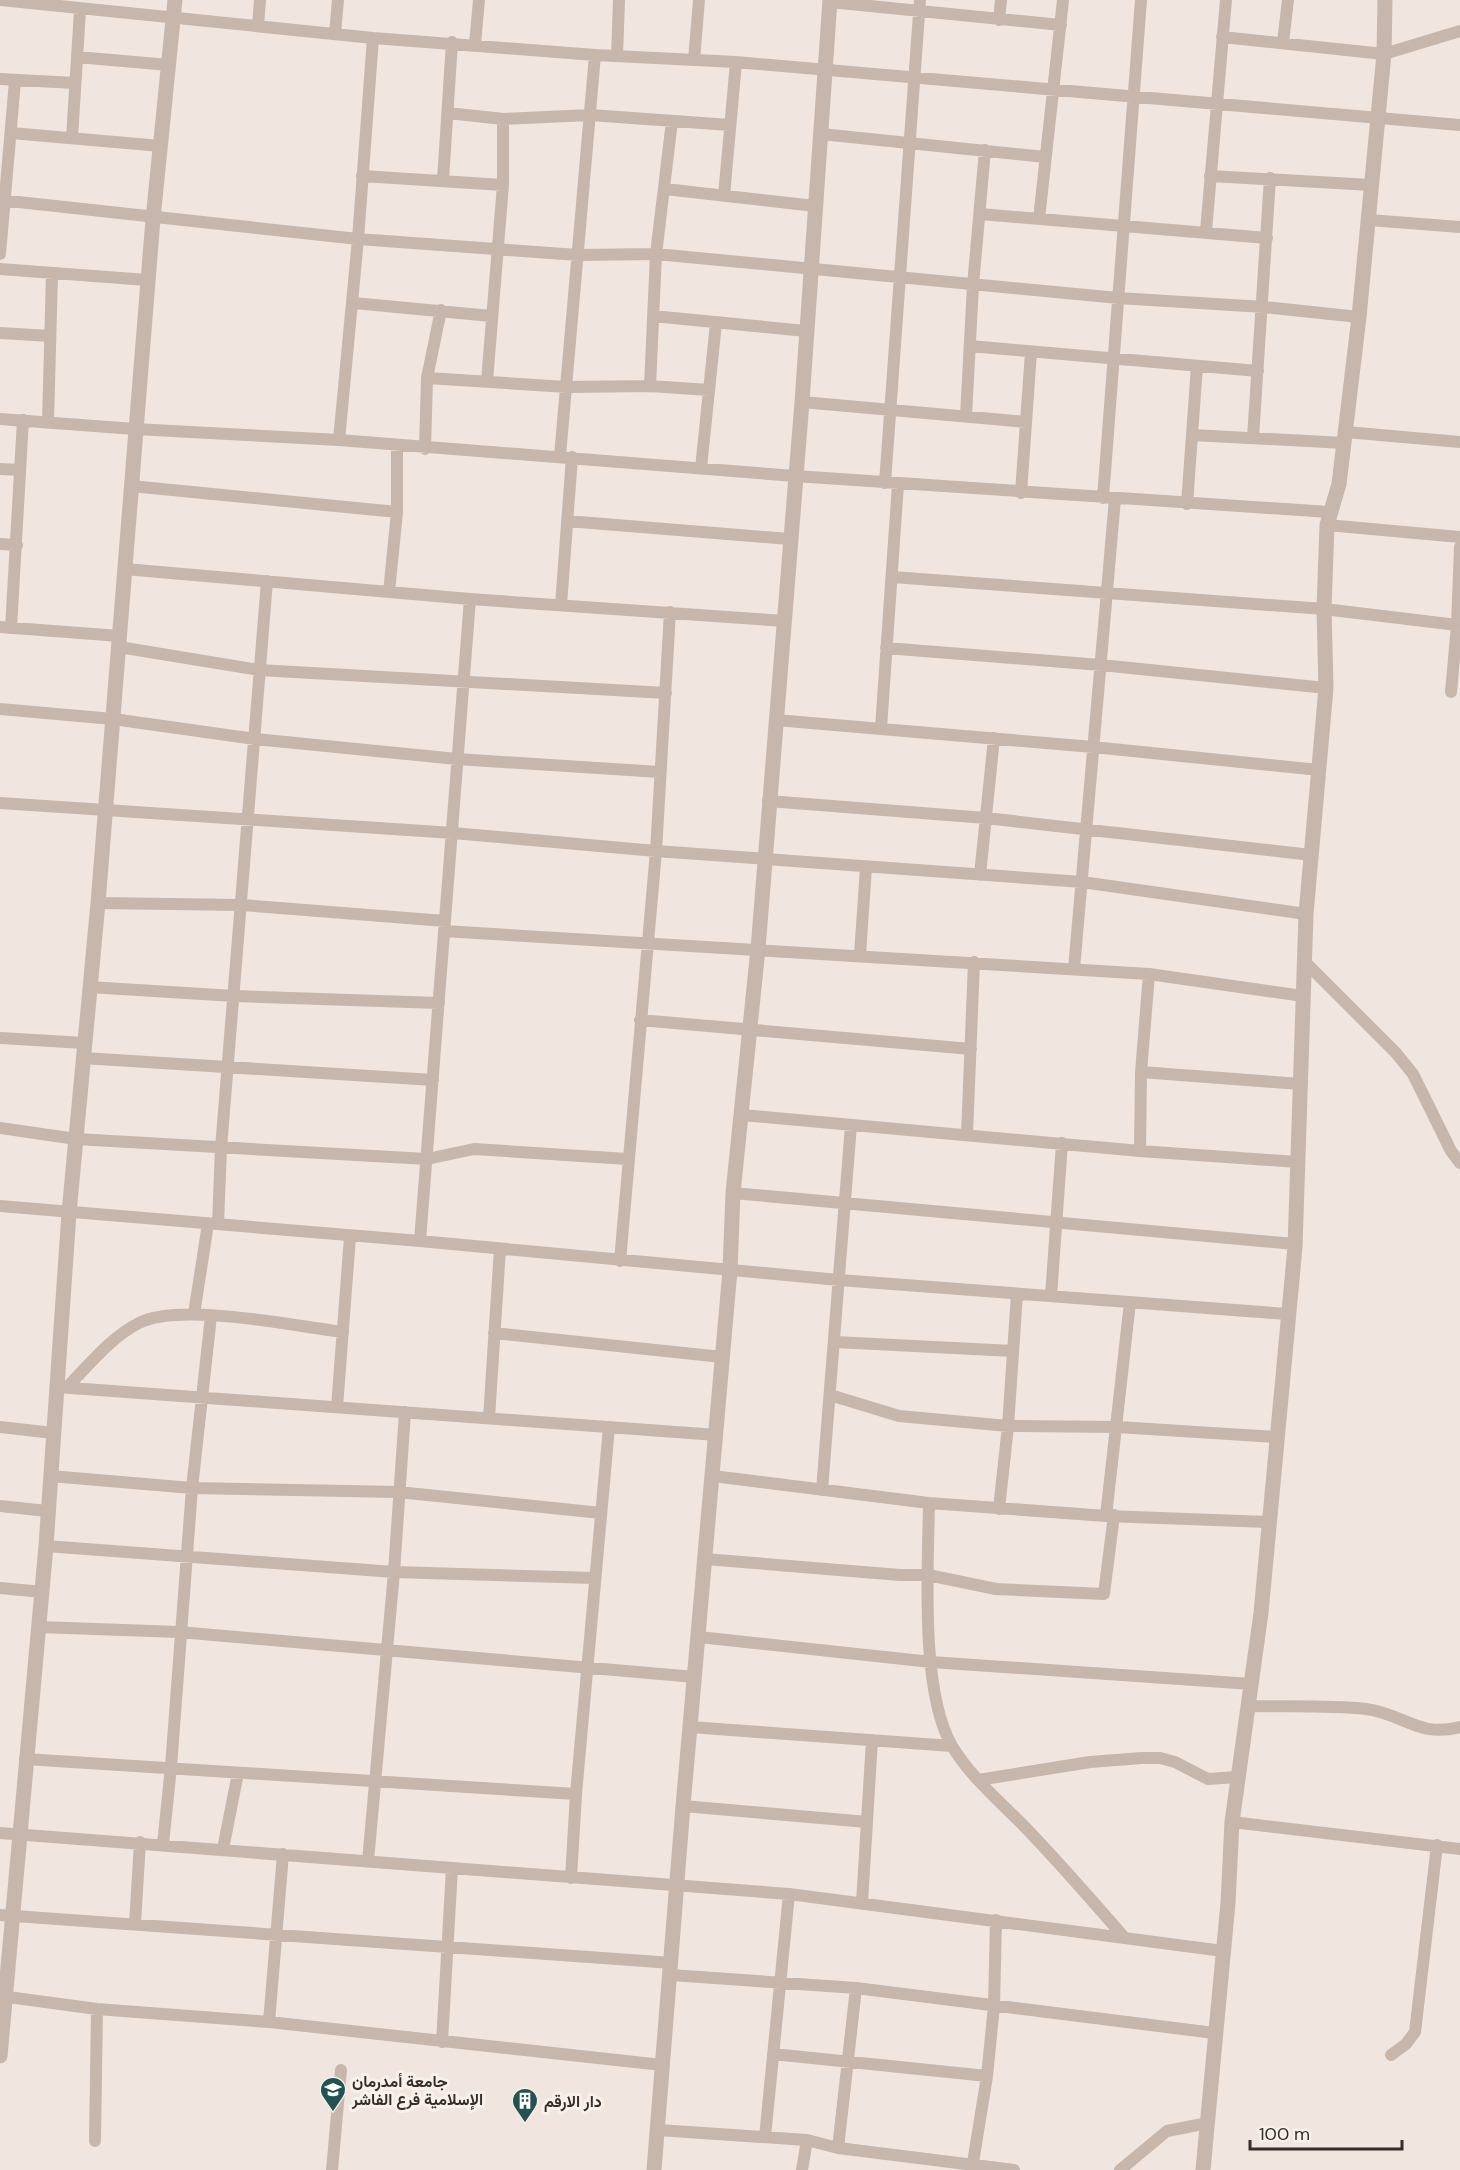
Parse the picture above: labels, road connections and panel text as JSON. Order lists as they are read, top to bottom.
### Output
{
  "places": {
    "school or university": ["جامعة أمدرمان الإسلامية فرع الفاشر"],
    "building": ["دار الارقم"]
  },
  "scale_bar": "100 m"
}
